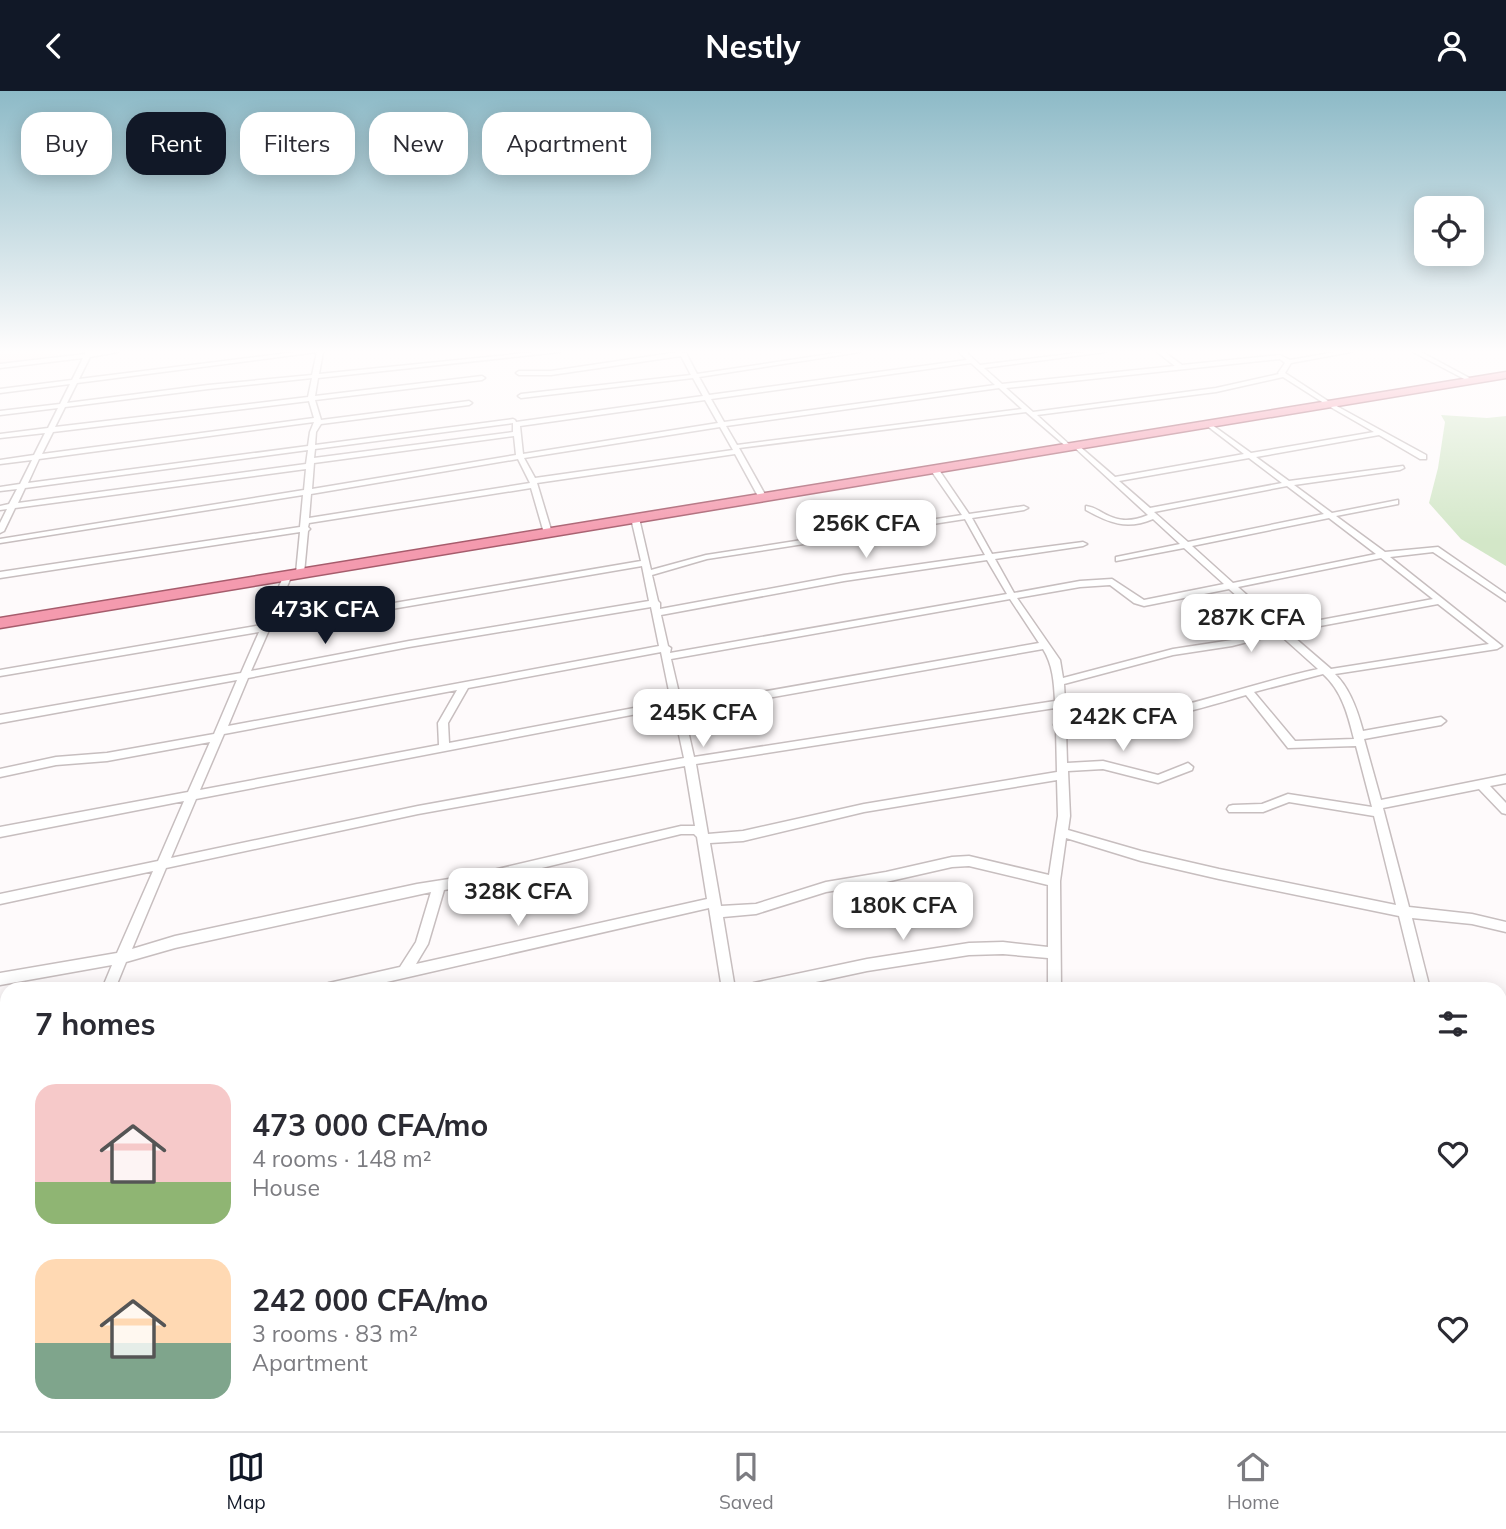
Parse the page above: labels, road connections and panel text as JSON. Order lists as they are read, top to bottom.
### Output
{
  "page": {
    "header": "Nestly",
    "chip": [
      "Buy",
      "Rent",
      "Filters",
      "New",
      "Apartment"
    ],
    "price": [
      "256K CFA",
      "473K CFA",
      "287K CFA",
      "245K CFA",
      "242K CFA",
      "328K CFA",
      "180K CFA"
    ],
    "heading": "7 homes",
    "list": [
      {
        "name": "473 000 CFA/mo",
        "note": "4 rooms · 148 m² · House"
      },
      {
        "name": "242 000 CFA/mo",
        "note": "3 rooms · 83 m² · Apartment"
      }
    ],
    "tabs": ["Map", "Saved", "Home"]
  }
}
